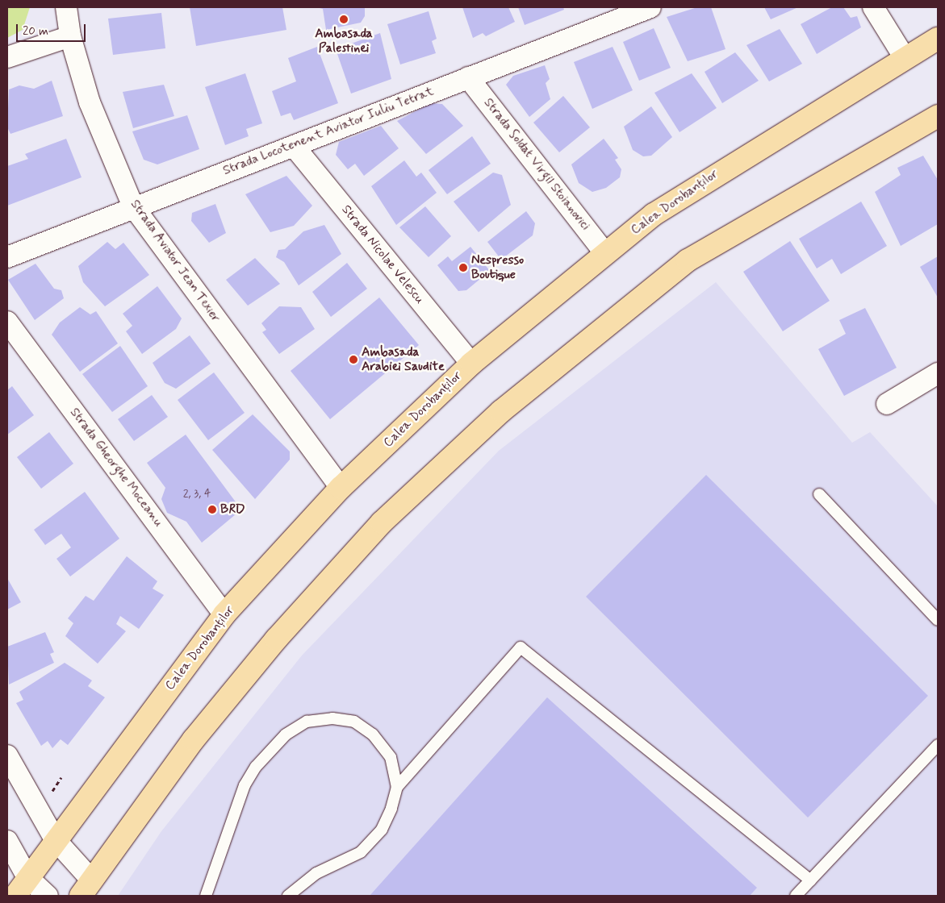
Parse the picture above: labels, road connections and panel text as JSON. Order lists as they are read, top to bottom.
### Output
{
  "streets": {
    "main road": ["Calea Dorobanților"],
    "street": [
      "Strada Locotenent Aviator Iuliu Tetrat",
      "Strada Soldat Virgil Stoianovici",
      "Strada Nicolae Velescu",
      "Strada Aviator Jean Texier",
      "Strada Gheorghe Moceanu"
    ]
  },
  "crossings": [
    ["Strada Locotenent Aviator Iuliu Tetrat", "Strada Soldat Virgil Stoianovici"],
    ["Strada Locotenent Aviator Iuliu Tetrat", "Strada Nicolae Velescu"],
    ["Strada Locotenent Aviator Iuliu Tetrat", "Strada Aviator Jean Texier"],
    ["Strada Soldat Virgil Stoianovici", "Calea Dorobanților"],
    ["Calea Dorobanților", "Strada Nicolae Velescu"],
    ["Calea Dorobanților", "Strada Aviator Jean Texier"],
    ["Calea Dorobanților", "Strada Gheorghe Moceanu"]
  ],
  "places": [
    "Ambasada Palestinei",
    "Nespresso Boutique",
    "Ambasada Arabiei Saudite",
    "BRD"
  ],
  "house_numbers": ["2, 3, 4"],
  "scale_bar": "20 m"
}
